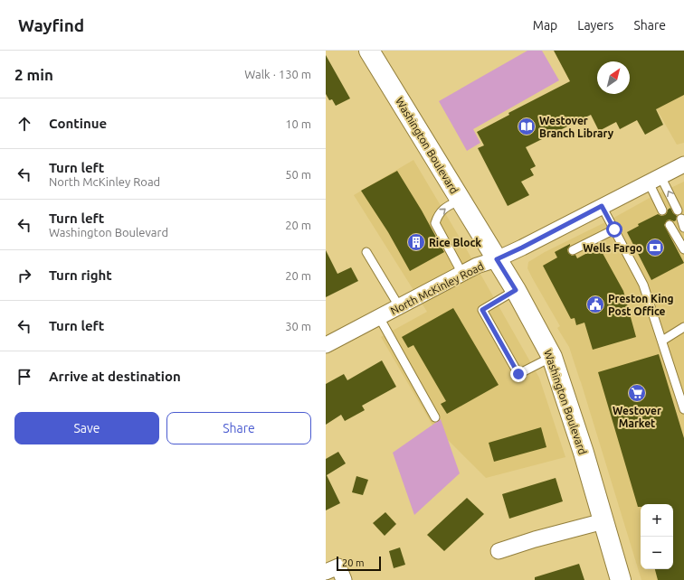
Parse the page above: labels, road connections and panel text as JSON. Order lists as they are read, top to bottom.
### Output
{
  "streets": {
    "main road": ["Washington Boulevard"],
    "street": ["North McKinley Road"]
  },
  "crossings": [
    ["Washington Boulevard", "North McKinley Road"]
  ],
  "places": {
    "library": ["Westover Branch Library"],
    "building": ["Rice Block"],
    "bank": ["Wells Fargo"],
    "public building": ["Preston King Post Office"],
    "supermarket": ["Westover Market"]
  },
  "scale_bar": "20 m",
  "north": "top right",
  "page": {
    "header": "Wayfind",
    "nav": ["Map", "Layers", "Share"],
    "heading": ["2 min", "Walk · 130 m"],
    "list": [
      ["Continue", "10 m"],
      ["Turn left", "North McKinley Road", "50 m"],
      ["Turn left", "Washington Boulevard", "20 m"],
      ["Turn right", "20 m"],
      ["Turn left", "30 m"],
      "Arrive at destination"
    ],
    "buttons": ["Save", "Share"],
    "map_buttons": ["+", "−"],
    "scale": "20 m"
  }
}
